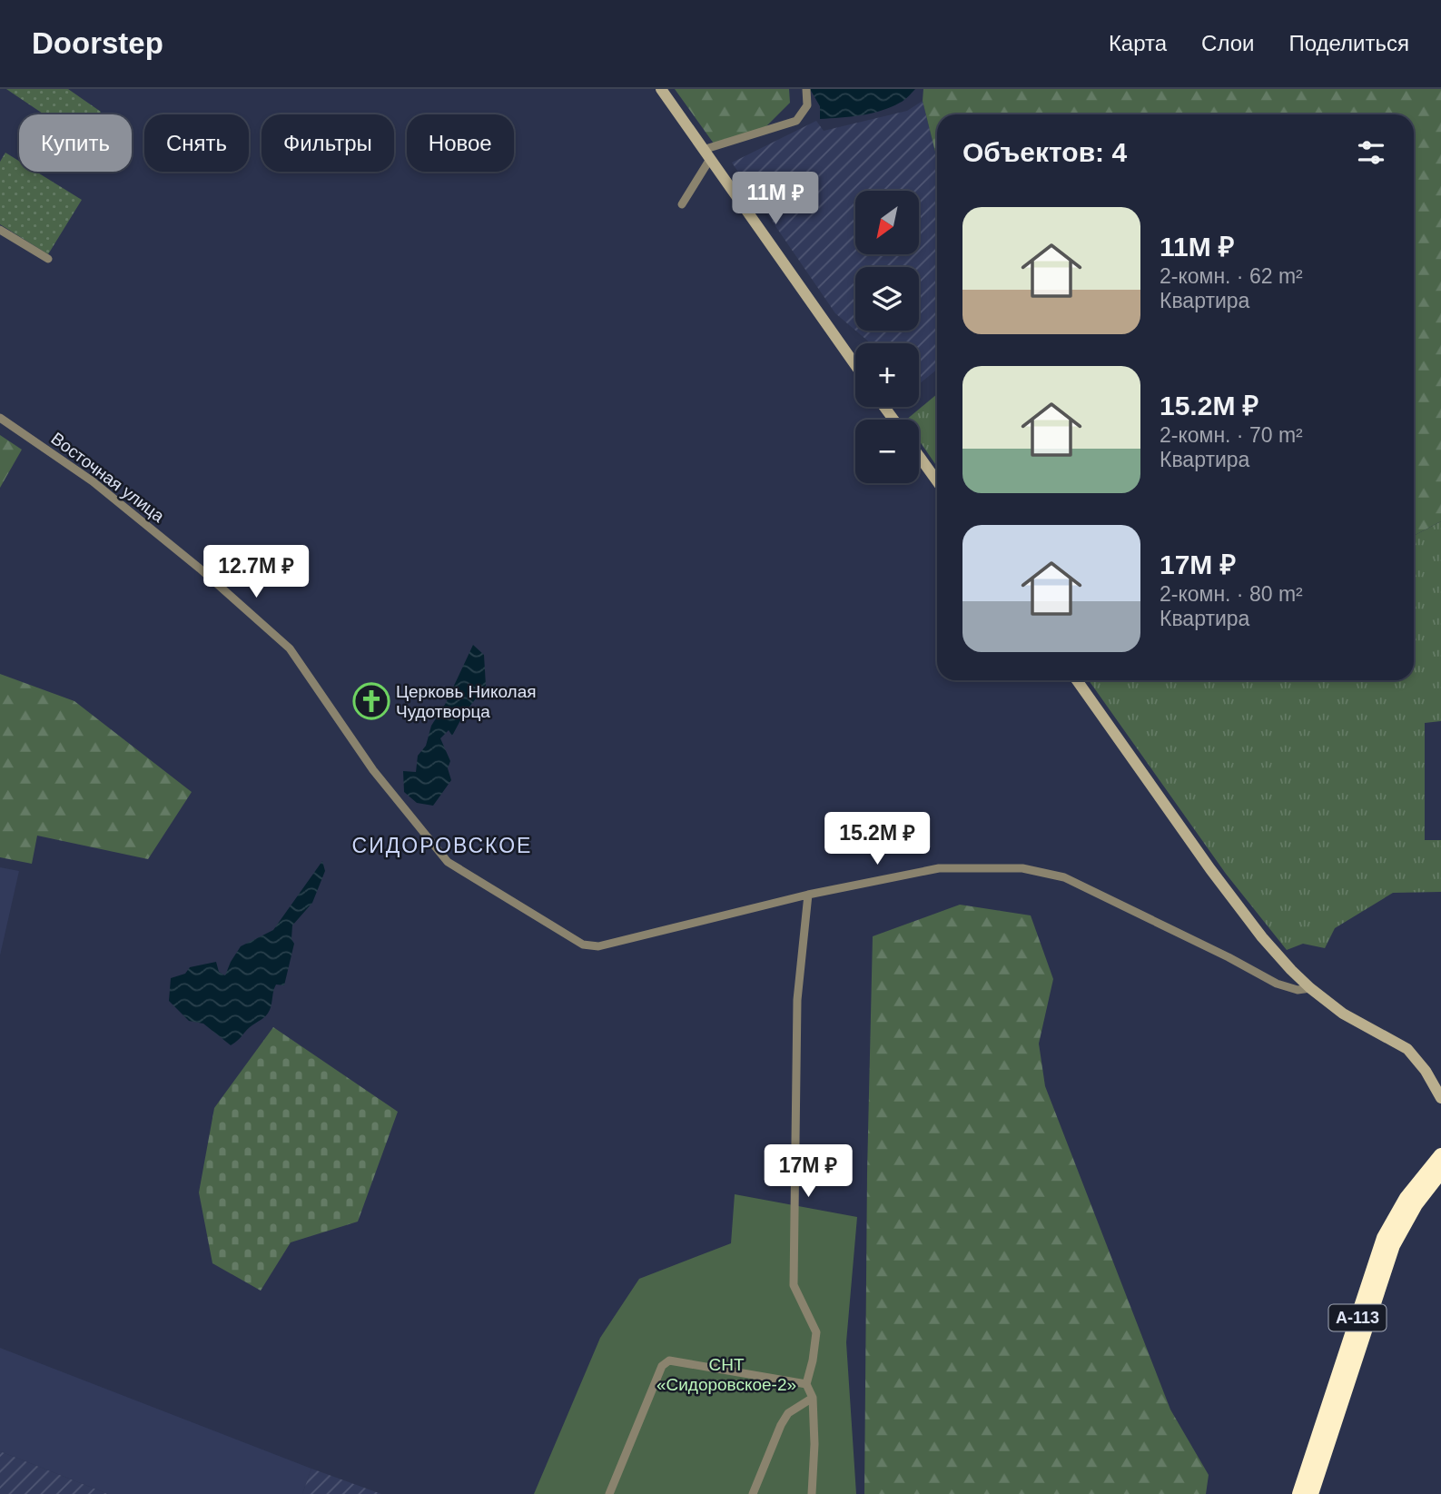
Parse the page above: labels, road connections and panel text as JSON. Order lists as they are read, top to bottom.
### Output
{
  "streets": {
    "highway": ["А-113"],
    "street": ["Восточная улица"]
  },
  "districts": ["СИДОРОВСКОЕ"],
  "parks": ["СНТ «Сидоровское-2»"],
  "places": {
    "church": ["Церковь Николая Чудотворца"]
  },
  "north": "bottom left",
  "page": {
    "header": "Doorstep",
    "nav": ["Карта", "Слои", "Поделиться"],
    "chip": [
      "Купить",
      "Снять",
      "Фильтры",
      "Новое"
    ],
    "heading": "Объектов: 4",
    "price": [
      "11M ₽",
      "12.7M ₽",
      "15.2M ₽",
      "17M ₽"
    ],
    "map_buttons": ["+", "−"],
    "list": [
      {
        "name": "11M ₽",
        "note": "2-комн. · 62 m² · Квартира"
      },
      {
        "name": "15.2M ₽",
        "note": "2-комн. · 70 m² · Квартира"
      },
      {
        "name": "17M ₽",
        "note": "2-комн. · 80 m² · Квартира"
      }
    ]
  }
}
